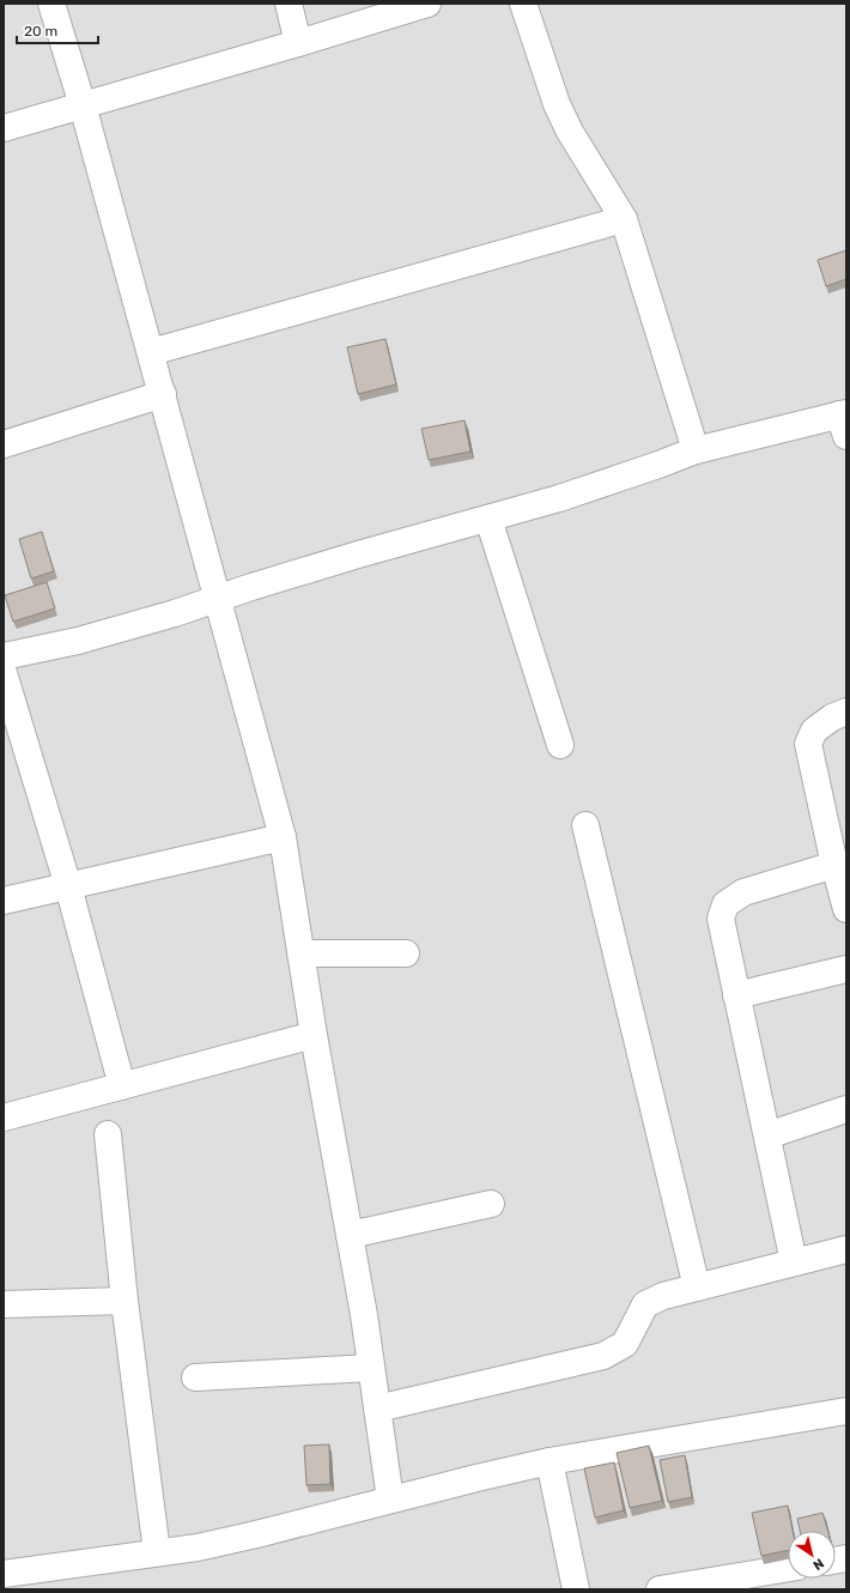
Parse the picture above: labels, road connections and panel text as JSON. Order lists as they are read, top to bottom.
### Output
{
  "scale_bar": "20 m",
  "north": "bottom right"
}
